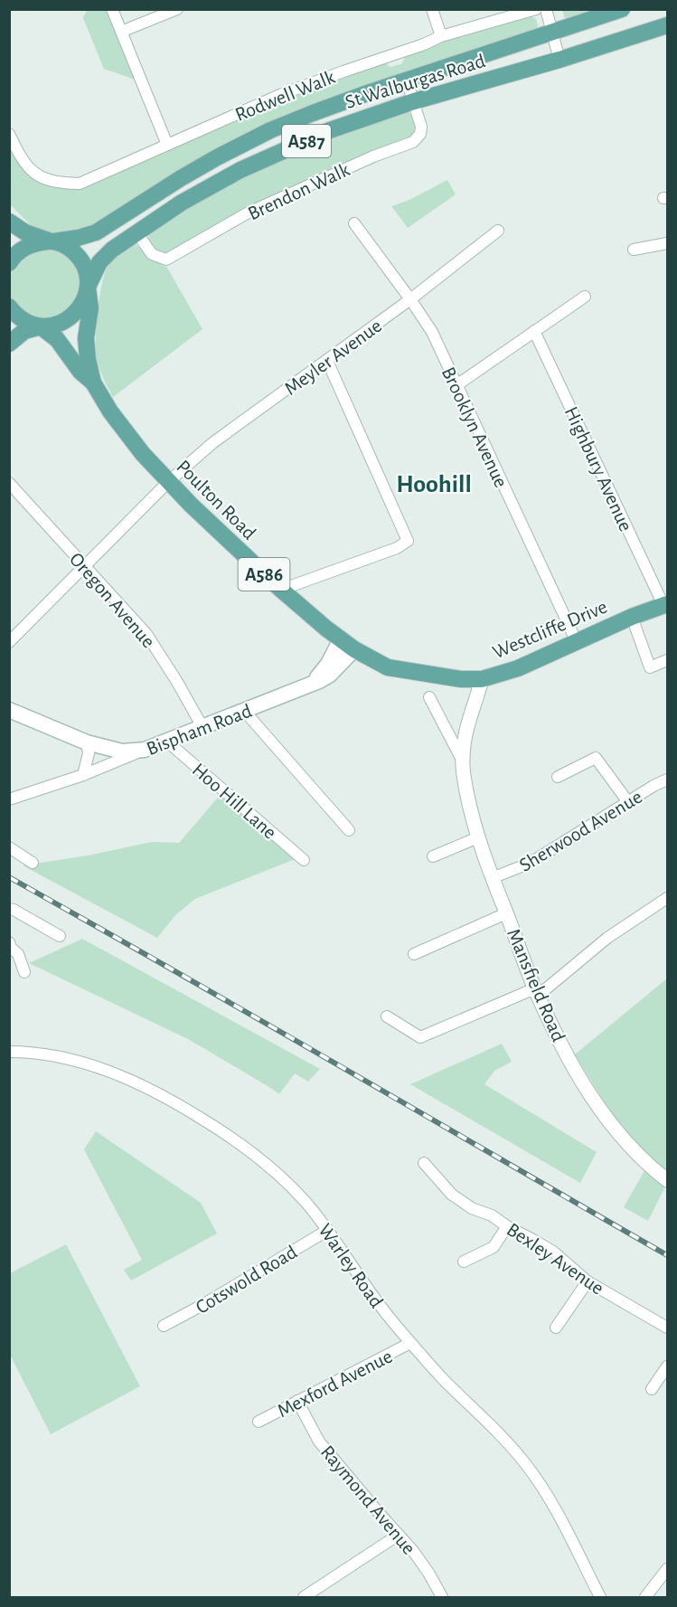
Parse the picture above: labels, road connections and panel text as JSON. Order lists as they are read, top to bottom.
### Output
{
  "streets": {
    "main road": [
      "St Walburgas Road",
      "A587",
      "Poulton Road",
      "A586",
      "Westcliffe Drive",
      "Bispham Road"
    ],
    "street": [
      "Rodwell Walk",
      "Brendon Walk",
      "Meyler Avenue",
      "Brooklyn Avenue",
      "Highbury Avenue",
      "Oregon Avenue",
      "Hoo Hill Lane",
      "Sherwood Avenue",
      "Mansfield Road",
      "Bexley Avenue",
      "Warley Road",
      "Cotswold Road",
      "Mexford Avenue",
      "Raymond Avenue"
    ]
  },
  "crossings": [
    ["St Walburgas Road", "Brendon Walk"],
    ["St Walburgas Road", "Poulton Road"],
    ["Meyler Avenue", "Brooklyn Avenue"],
    ["Meyler Avenue", "Poulton Road"],
    ["Meyler Avenue", "Oregon Avenue"],
    ["Brooklyn Avenue", "Westcliffe Drive"],
    ["Highbury Avenue", "Westcliffe Drive"],
    ["Poulton Road", "Westcliffe Drive"],
    ["Poulton Road", "Bispham Road"],
    ["Oregon Avenue", "Bispham Road"],
    ["Westcliffe Drive", "Bispham Road"],
    ["Westcliffe Drive", "Mansfield Road"],
    ["Bispham Road", "Hoo Hill Lane"],
    ["Sherwood Avenue", "Mansfield Road"],
    ["Warley Road", "Cotswold Road"],
    ["Warley Road", "Mexford Avenue"],
    ["Mexford Avenue", "Raymond Avenue"]
  ],
  "districts": ["Hoohill"]
}
